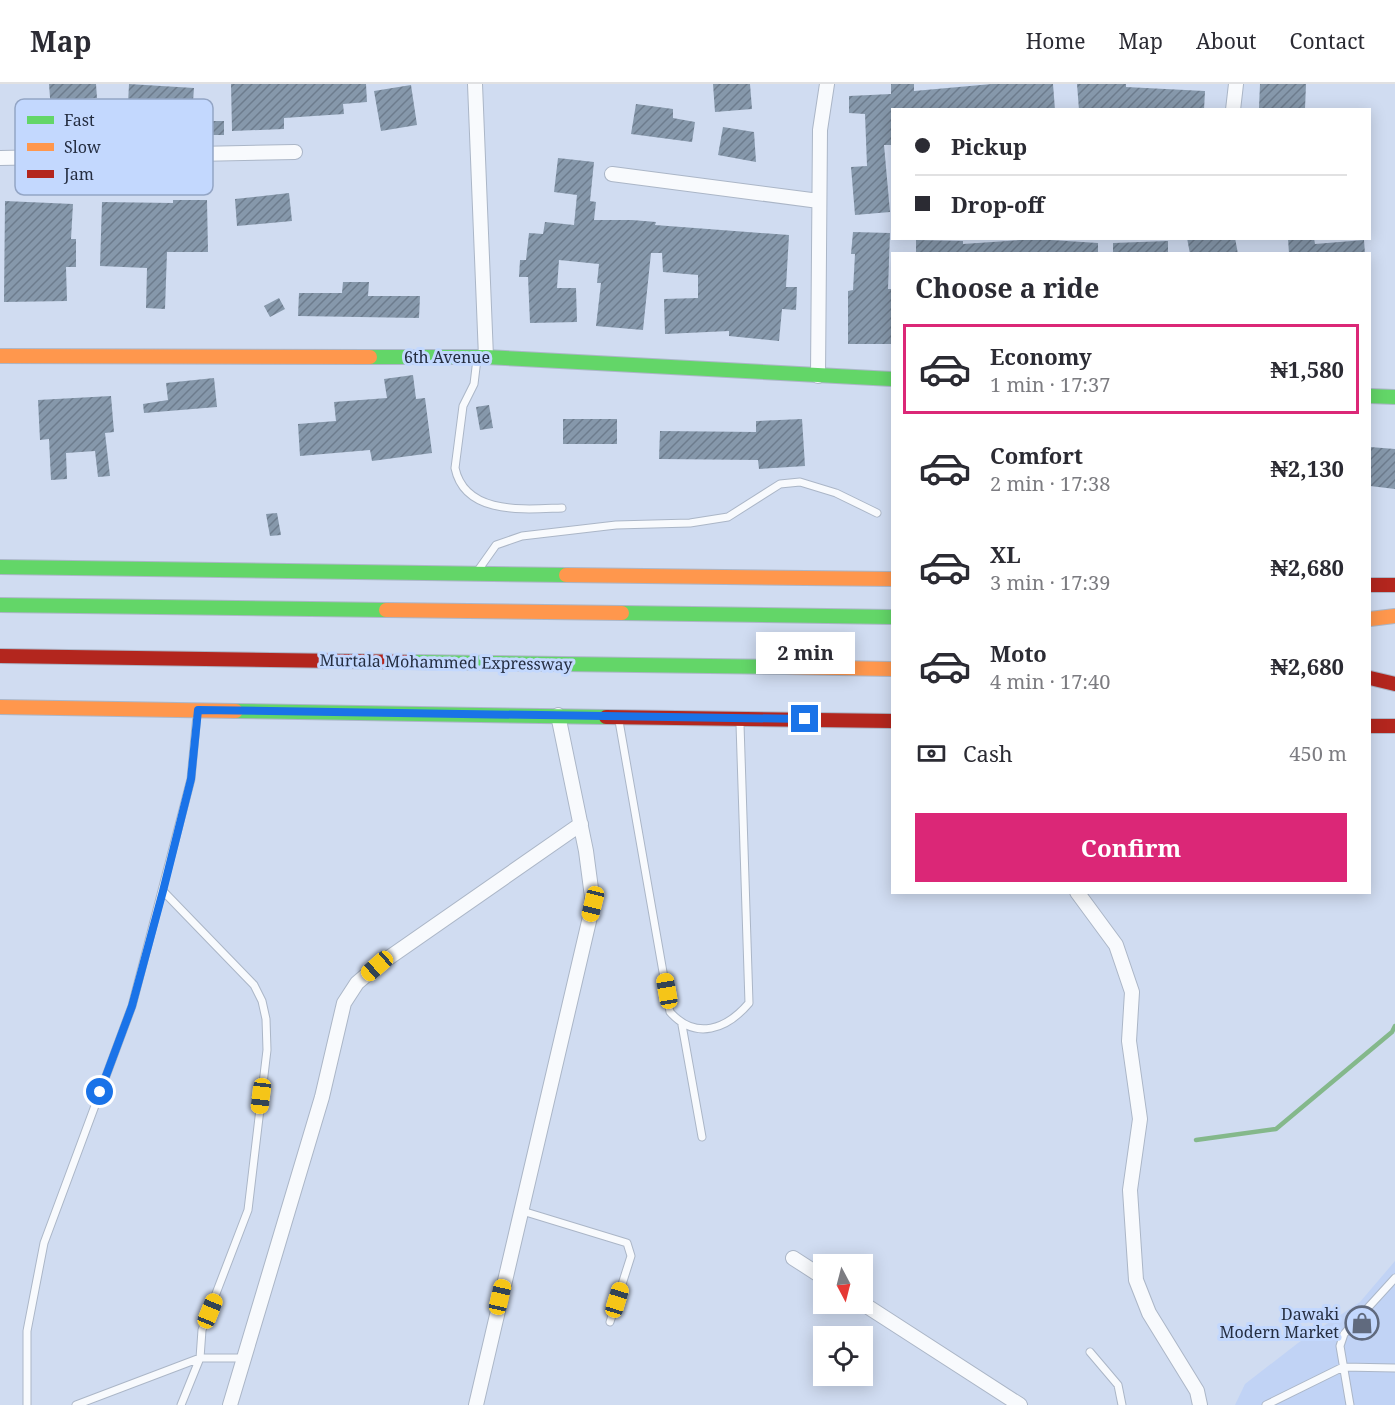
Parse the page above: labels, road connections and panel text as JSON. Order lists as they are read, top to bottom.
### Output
{
  "streets": {
    "main road": ["6th Avenue", "Murtala Mohammed Expressway"]
  },
  "places": {
    "shop": ["Dawaki Modern Market"]
  },
  "legend": ["Fast", "Slow", "Jam"],
  "north": "bottom",
  "page": {
    "header": "Map",
    "nav": [
      "Home",
      "Map",
      "About",
      "Contact"
    ],
    "banner": ["Pickup", "Drop-off"],
    "heading": "Choose a ride",
    "list": [
      {
        "name": "Economy",
        "note": "1 min · 17:37",
        "value": "₦1,580"
      },
      {
        "name": "Comfort",
        "note": "2 min · 17:38",
        "value": "₦2,130"
      },
      {
        "name": "XL",
        "note": "3 min · 17:39",
        "value": "₦2,680"
      },
      {
        "name": "Moto",
        "note": "4 min · 17:40",
        "value": "₦2,680"
      }
    ],
    "bubble": "2 min",
    "pay": ["Cash", "450 m"],
    "buttons": "Confirm"
  }
}
